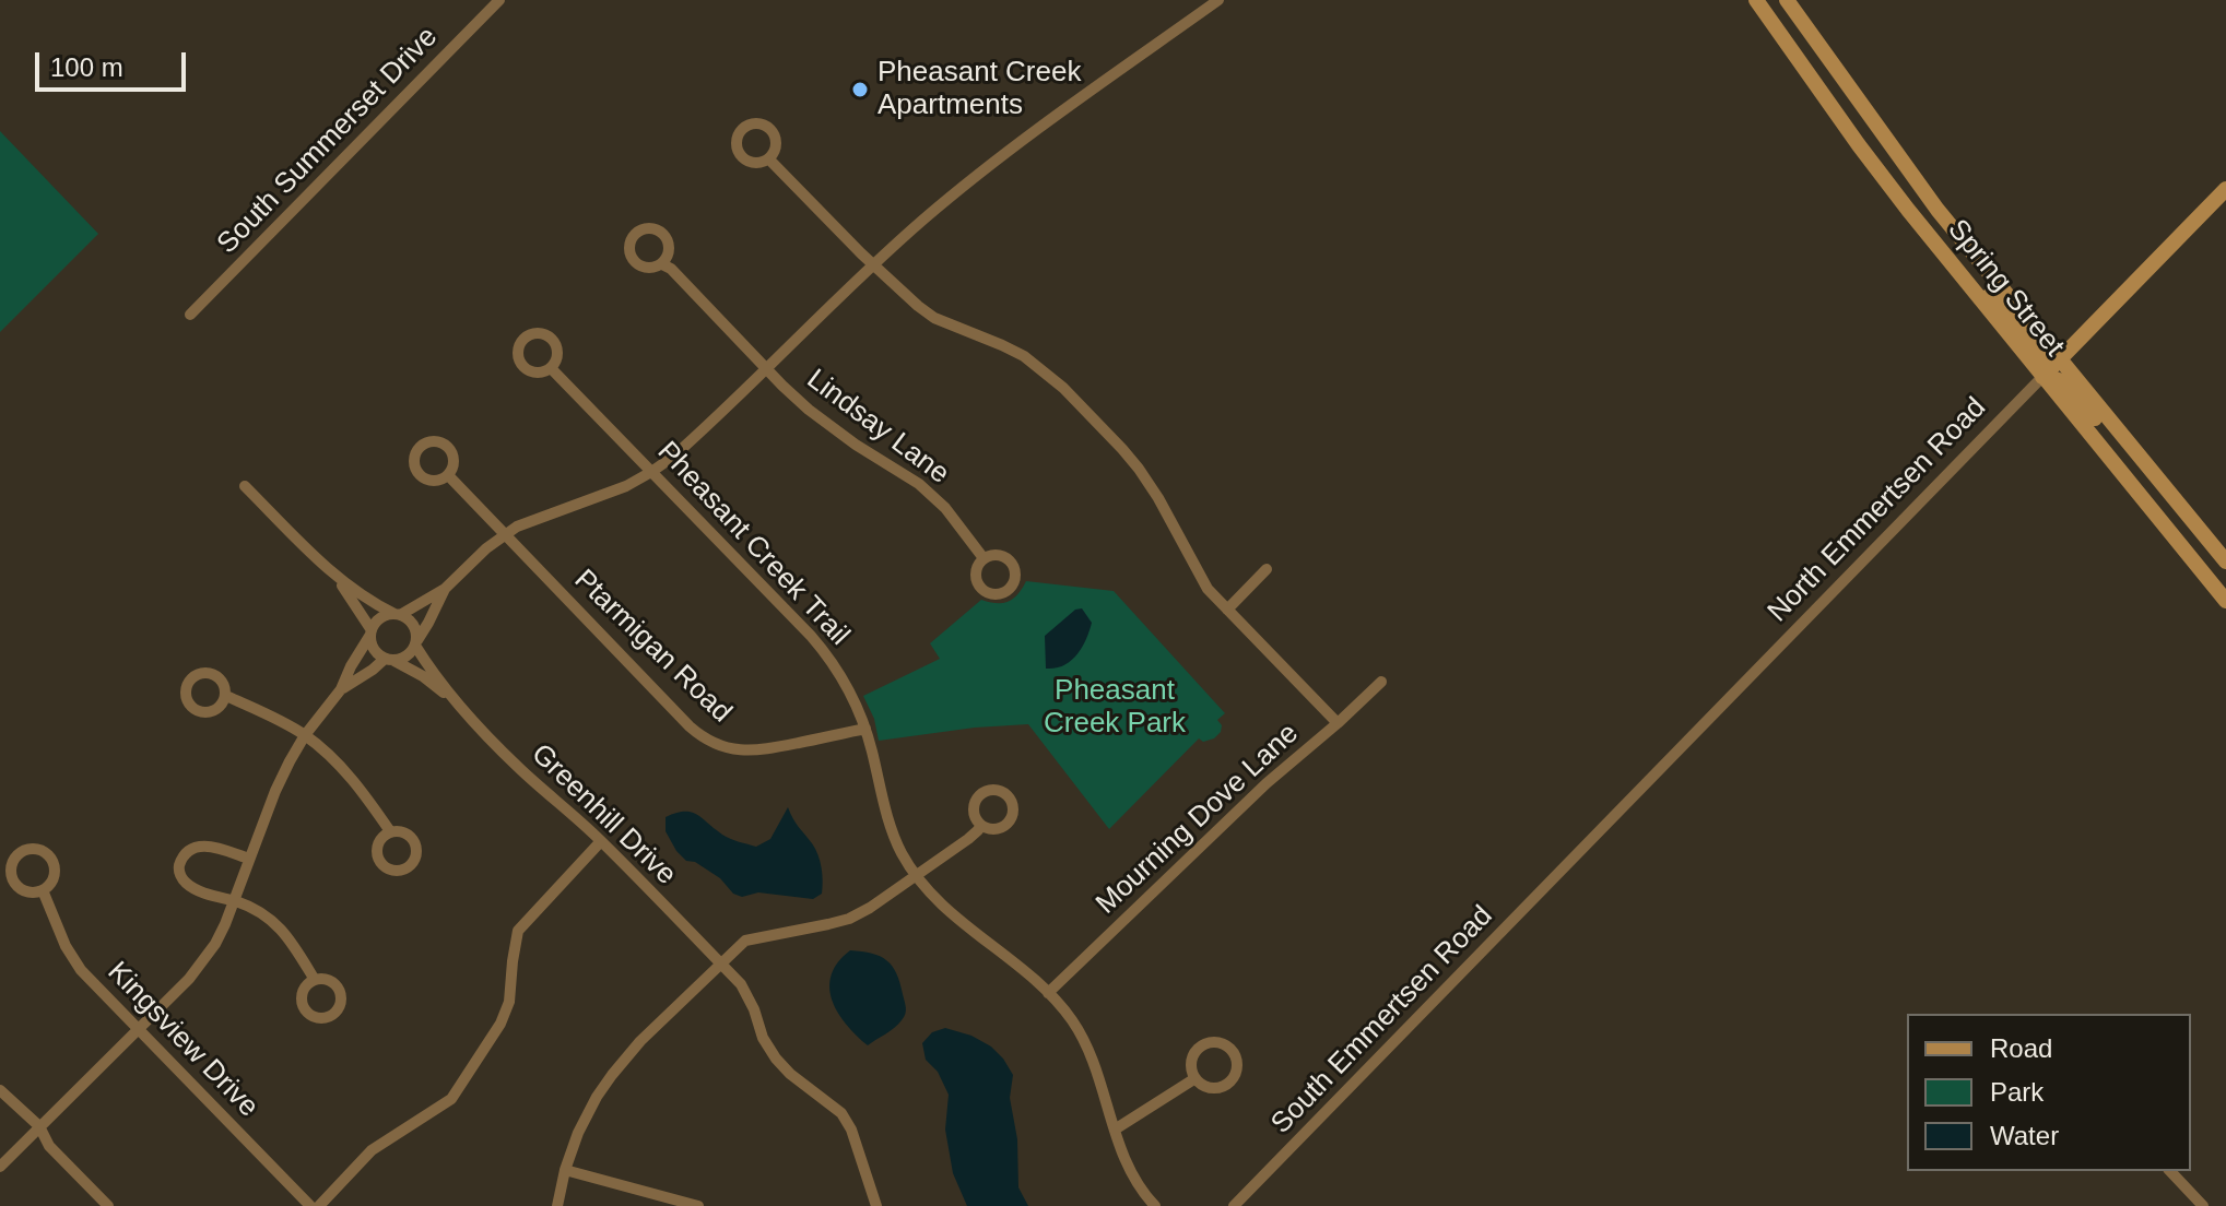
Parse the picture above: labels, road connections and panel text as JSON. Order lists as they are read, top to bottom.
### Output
{
  "streets": {
    "main road": ["Spring Street", "North Emmertsen Road"],
    "street": [
      "South Summerset Drive",
      "Lindsay Lane",
      "Pheasant Creek Trail",
      "Ptarmigan Road",
      "Greenhill Drive",
      "Mourning Dove Lane",
      "South Emmertsen Road",
      "Kingsview Drive"
    ]
  },
  "crossings": [
    ["Spring Street", "North Emmertsen Road"],
    ["North Emmertsen Road", "South Emmertsen Road"],
    ["Pheasant Creek Trail", "Ptarmigan Road"],
    ["Pheasant Creek Trail", "Mourning Dove Lane"]
  ],
  "parks": ["Pheasant Creek Park"],
  "places": ["Pheasant Creek Apartments"],
  "legend": ["Road", "Park", "Water"],
  "scale_bar": "100 m"
}
